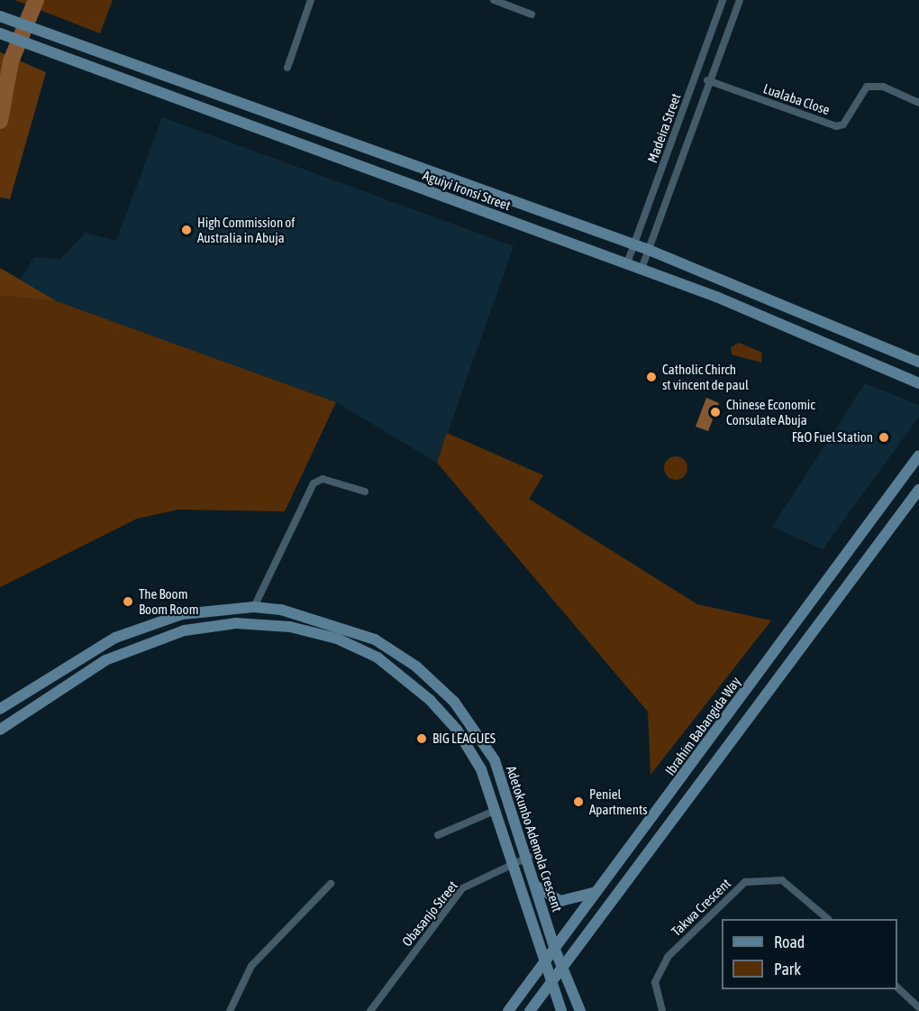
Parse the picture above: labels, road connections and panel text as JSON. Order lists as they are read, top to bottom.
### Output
{
  "streets": {
    "main road": ["Aguiyi Ironsi Street", "Ibrahim Babangida Way", "Adetokunbo Ademola Crescent"],
    "street": [
      "Lualaba Close",
      "Madeira Street",
      "Takwa Crescent",
      "Obasanjo Street"
    ]
  },
  "crossings": [
    ["Madeira Street", "Aguiyi Ironsi Street"],
    ["Ibrahim Babangida Way", "Adetokunbo Ademola Crescent"],
    ["Adetokunbo Ademola Crescent", "Obasanjo Street"]
  ],
  "places": [
    "High Commission of Australia in Abuja",
    "Catholic Chirch st vincent de paul",
    "Chinese Economic Consulate Abuja",
    "F&O Fuel Station",
    "The Boom Boom Room",
    "BIG LEAGUES",
    "Peniel Apartments"
  ],
  "legend": ["Road", "Park"]
}
